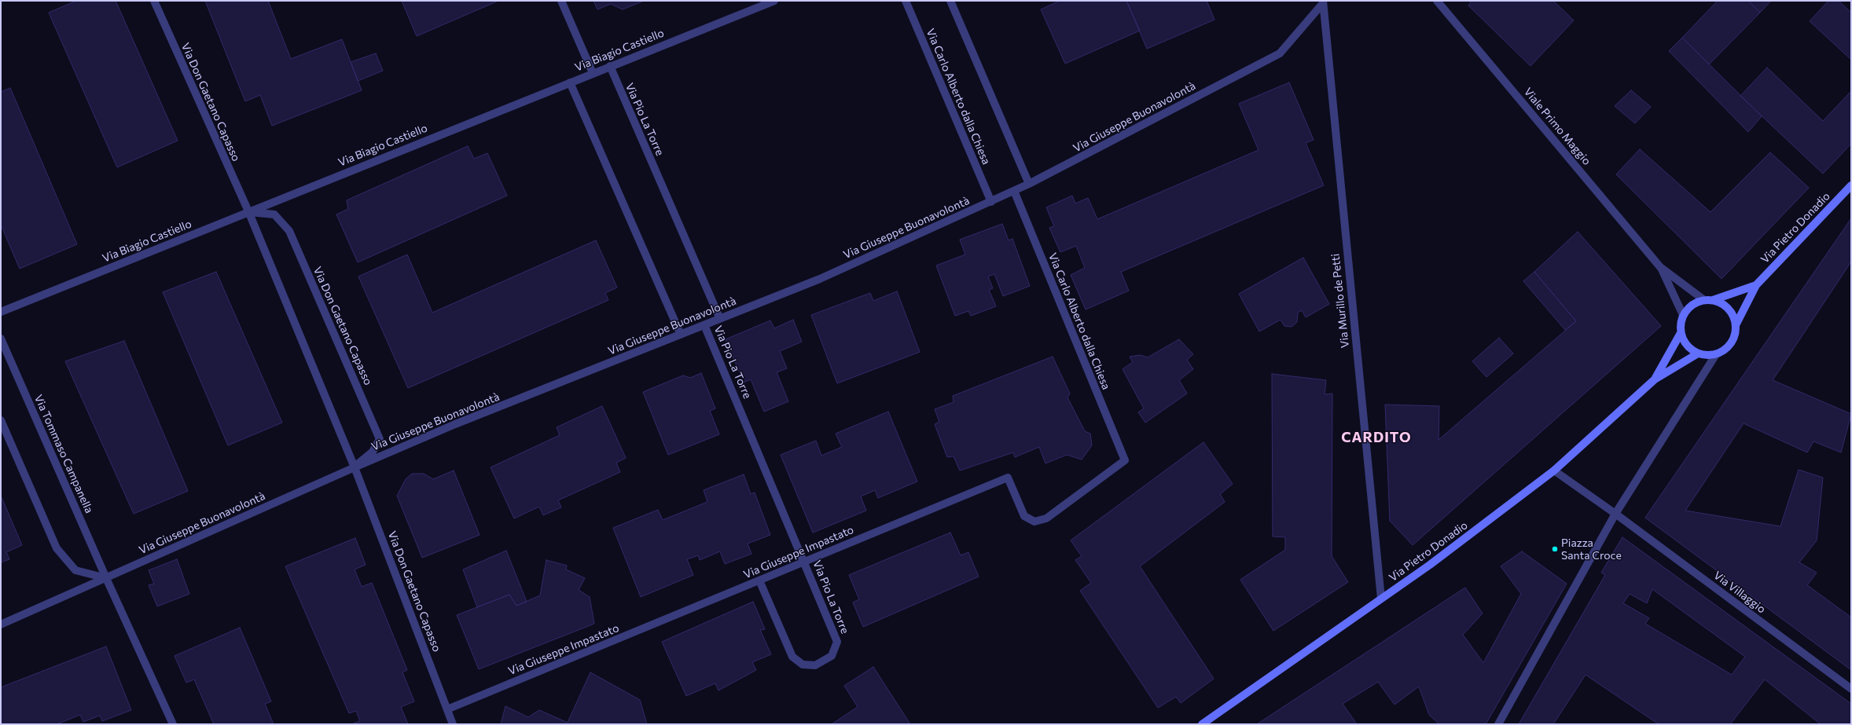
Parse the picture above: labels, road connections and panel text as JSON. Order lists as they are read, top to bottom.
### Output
{
  "streets": {
    "main road": ["Via Pietro Donadio"],
    "street": [
      "Via Biagio Castiello",
      "Via Carlo Alberto dalla Chiesa",
      "Via Don Gaetano Capasso",
      "Via Giuseppe Buonavolontà",
      "Via Pio La Torre",
      "Viale Primo Maggio",
      "Via Murillo de Petti",
      "Via Tommaso Campanella",
      "Via Giuseppe Impastato",
      "Via Villaggio"
    ]
  },
  "crossings": [
    ["Via Biagio Castiello", "Via Don Gaetano Capasso"],
    ["Via Biagio Castiello", "Via Pio La Torre"],
    ["Via Carlo Alberto dalla Chiesa", "Via Giuseppe Buonavolontà"],
    ["Via Carlo Alberto dalla Chiesa", "Via Giuseppe Impastato"],
    ["Via Don Gaetano Capasso", "Via Giuseppe Buonavolontà"],
    ["Via Don Gaetano Capasso", "Via Giuseppe Impastato"],
    ["Via Giuseppe Buonavolontà", "Via Pio La Torre"],
    ["Via Giuseppe Buonavolontà", "Via Murillo de Petti"],
    ["Via Giuseppe Buonavolontà", "Via Tommaso Campanella"],
    ["Via Pio La Torre", "Via Giuseppe Impastato"],
    ["Viale Primo Maggio", "Via Pietro Donadio"],
    ["Via Pietro Donadio", "Via Murillo de Petti"],
    ["Via Pietro Donadio", "Via Villaggio"]
  ],
  "districts": ["CARDITO"],
  "places": ["Piazza Santa Croce"]
}
